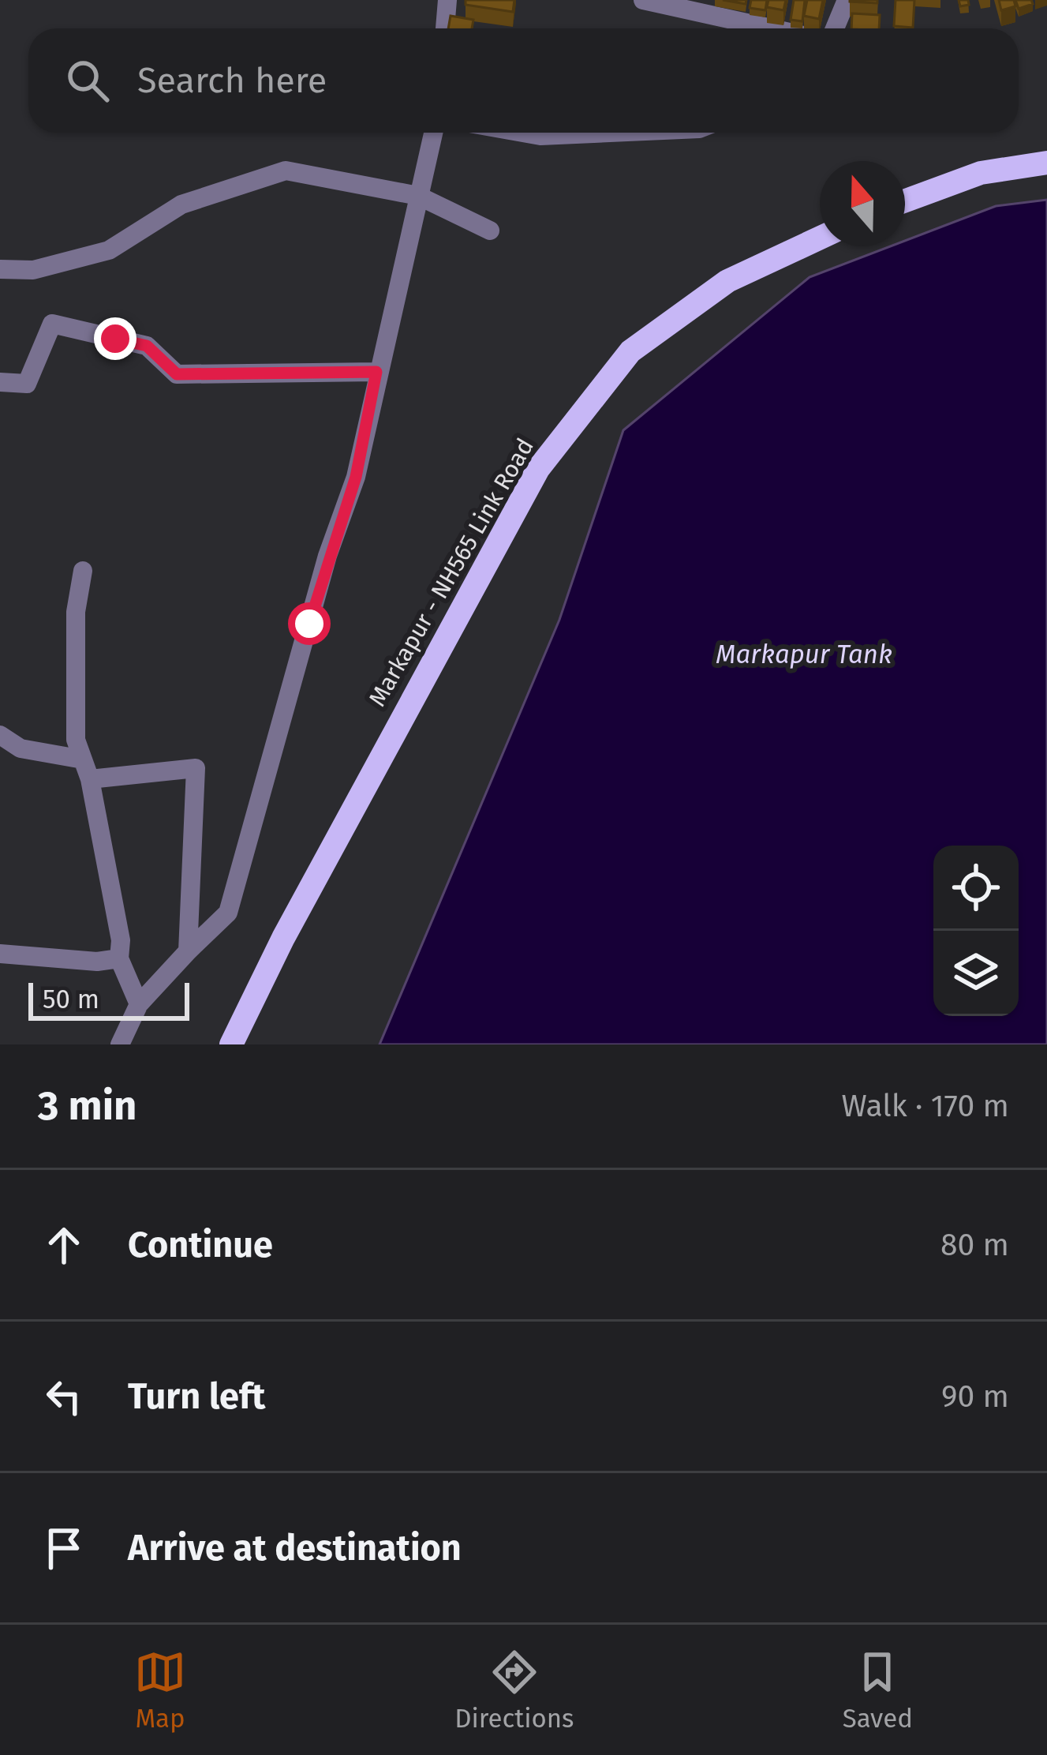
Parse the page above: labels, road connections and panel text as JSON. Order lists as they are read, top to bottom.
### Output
{
  "streets": {
    "main road": ["Markapur - NH565 Link Road"]
  },
  "water": ["Markapur Tank"],
  "scale_bar": "50 m",
  "north": "top",
  "page": {
    "search": "Search here",
    "scale": "50 m",
    "heading": ["3 min", "Walk · 170 m"],
    "list": [
      ["Continue", "80 m"],
      ["Turn left", "90 m"],
      "Arrive at destination"
    ],
    "nav": ["Map", "Directions", "Saved"]
  }
}
